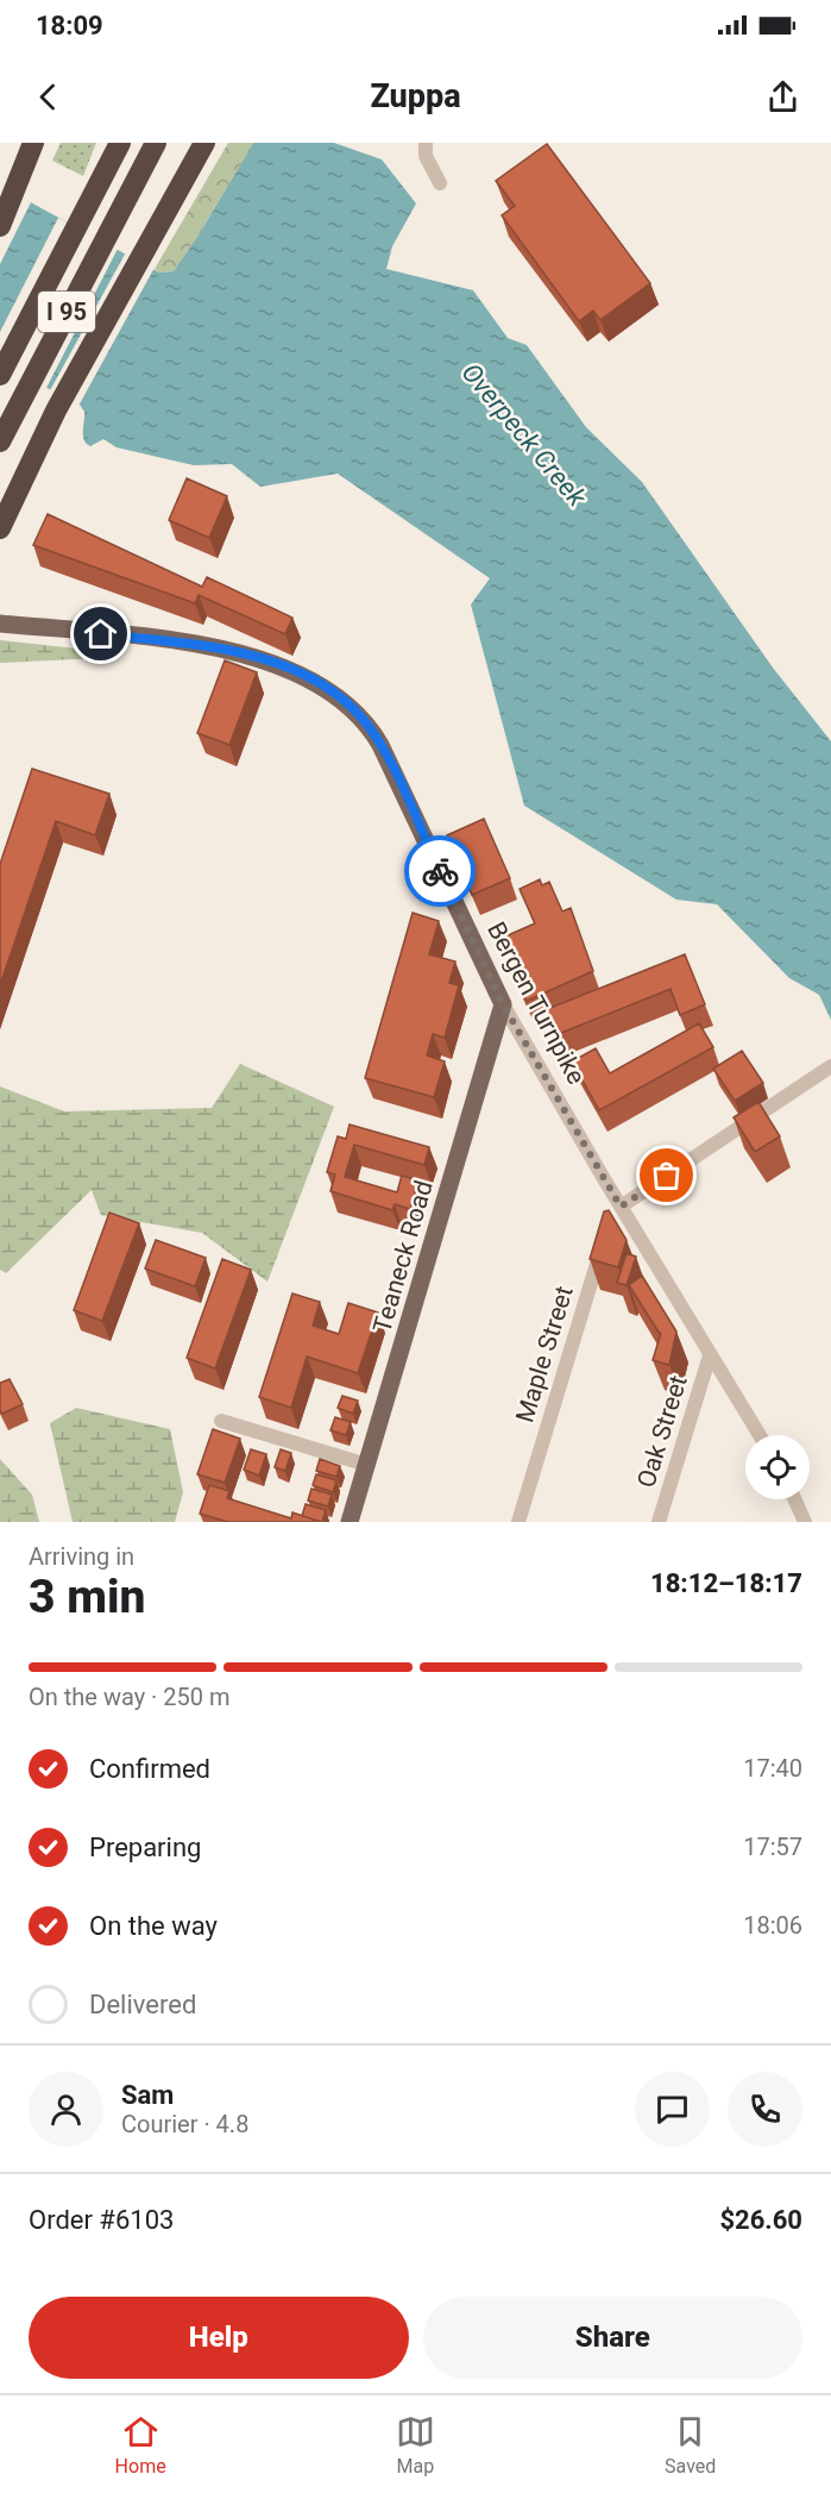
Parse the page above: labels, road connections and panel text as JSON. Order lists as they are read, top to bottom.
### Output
{
  "streets": {
    "highway": ["I 95"],
    "main road": ["Bergen Turnpike", "Teaneck Road"],
    "street": ["Maple Street", "Oak Street"]
  },
  "crossings": [
    ["Bergen Turnpike", "Teaneck Road"],
    ["Bergen Turnpike", "Oak Street"]
  ],
  "water": ["Overpeck Creek"],
  "page": {
    "status": "18:09",
    "header": "Zuppa",
    "heading": ["3 min", "Arriving in", "18:12–18:17"],
    "panel": [
      "Sam",
      "Courier · 4.8",
      "Order #6103",
      "$26.60"
    ],
    "bar": "On the way · 250 m",
    "list": [
      ["Confirmed", "17:40"],
      ["Preparing", "17:57"],
      ["On the way", "18:06"],
      "Delivered"
    ],
    "buttons": ["Help", "Share"],
    "tabs": ["Home", "Map", "Saved"]
  }
}
